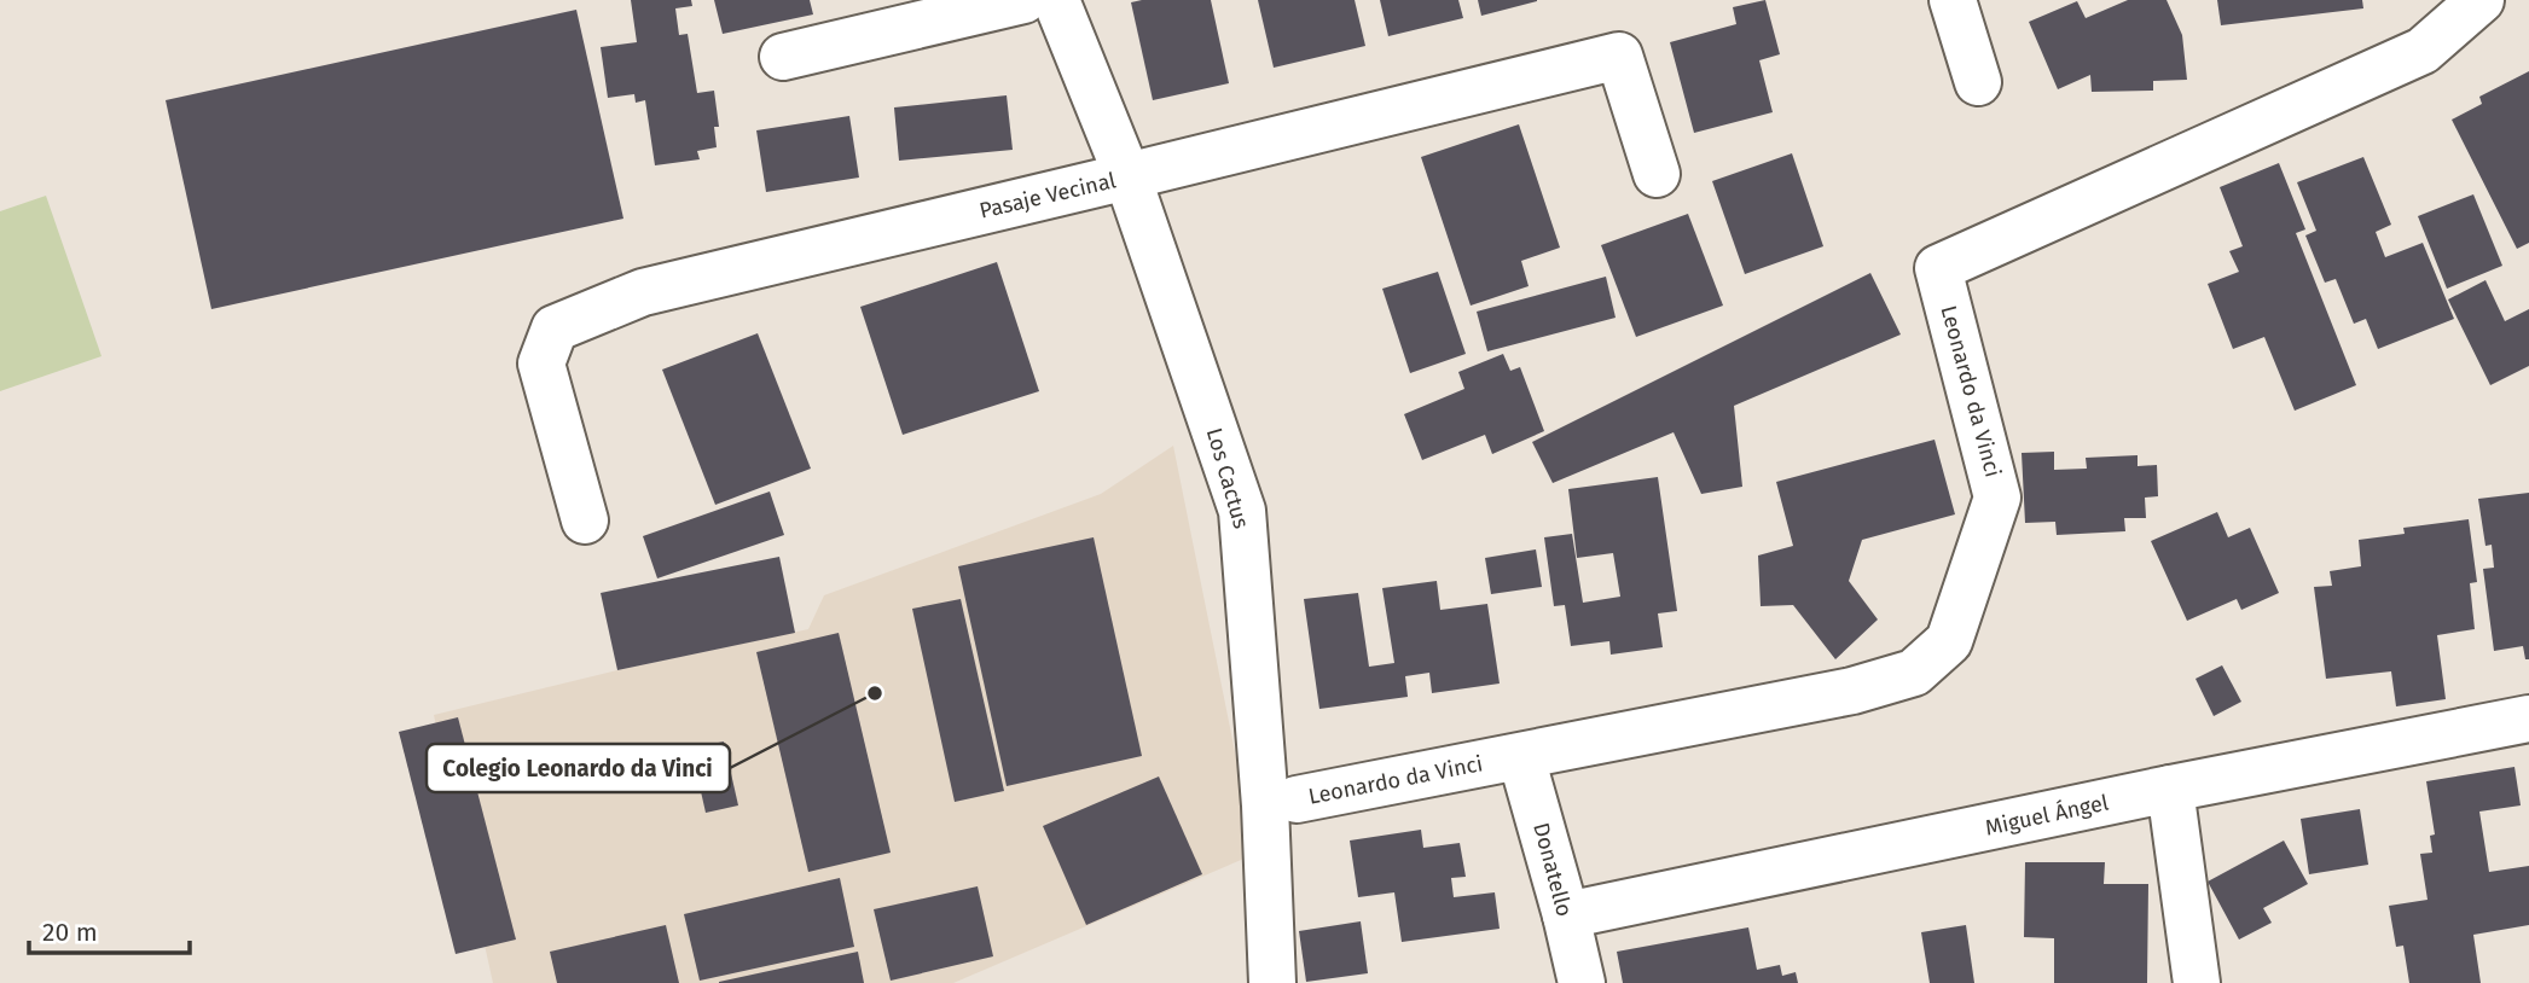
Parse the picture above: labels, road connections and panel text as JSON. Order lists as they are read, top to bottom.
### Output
{
  "streets": {
    "street": [
      "Pasaje Vecinal",
      "Leonardo da Vinci",
      "Los Cactus",
      "Miguel Ángel",
      "Donatello"
    ]
  },
  "crossings": [
    ["Pasaje Vecinal", "Los Cactus"],
    ["Leonardo da Vinci", "Donatello"],
    ["Miguel Ángel", "Donatello"]
  ],
  "places": ["Colegio Leonardo da Vinci"],
  "scale_bar": "20 m"
}
